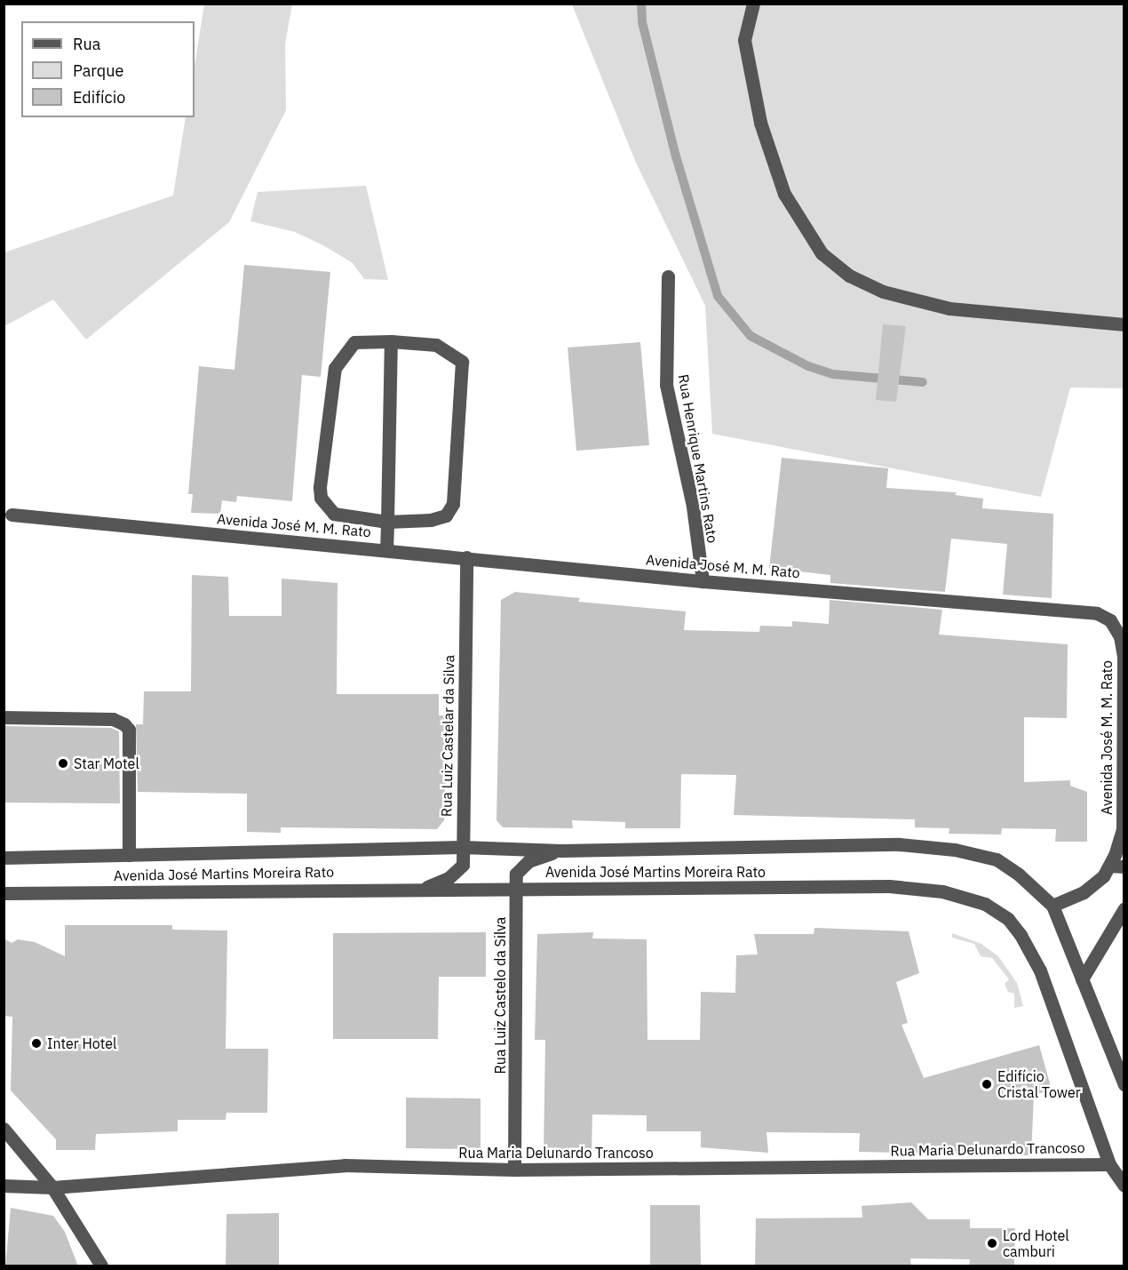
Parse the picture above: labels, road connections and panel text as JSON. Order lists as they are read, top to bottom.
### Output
{
  "streets": {
    "street": [
      "Rua Henrique Martins Rato",
      "Avenida José M. M. Rato",
      "Rua Luiz Castelar da Silva",
      "Avenida José Martins Moreira Rato",
      "Rua Luiz Castelo da Silva",
      "Rua Maria Delunardo Trancoso"
    ]
  },
  "crossings": [
    ["Rua Henrique Martins Rato", "Avenida José M. M. Rato"],
    ["Avenida José M. M. Rato", "Rua Luiz Castelar da Silva"],
    ["Avenida José M. M. Rato", "Avenida José Martins Moreira Rato"],
    ["Rua Luiz Castelar da Silva", "Avenida José Martins Moreira Rato"],
    ["Avenida José Martins Moreira Rato", "Rua Luiz Castelo da Silva"],
    ["Avenida José Martins Moreira Rato", "Rua Maria Delunardo Trancoso"],
    ["Rua Luiz Castelo da Silva", "Rua Maria Delunardo Trancoso"]
  ],
  "places": [
    "Star Motel",
    "Inter Hotel",
    "Edifício Cristal Tower",
    "Lord Hotel camburi"
  ],
  "legend": ["Rua", "Parque", "Edifício"]
}
